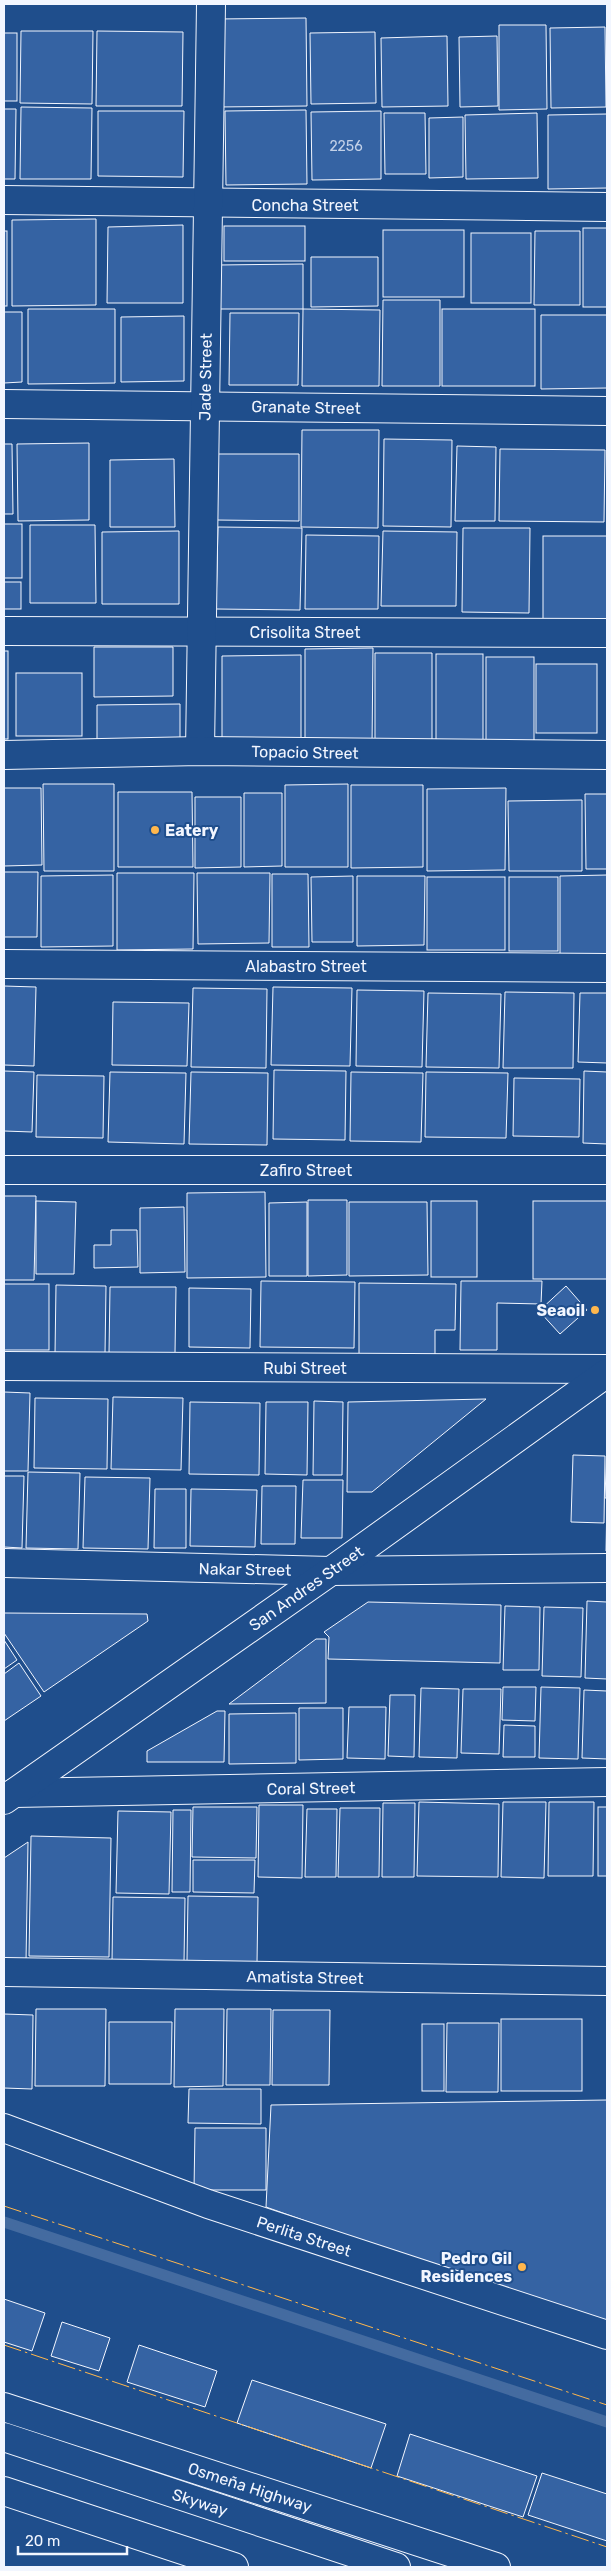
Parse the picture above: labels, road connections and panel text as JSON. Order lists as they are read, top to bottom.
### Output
{
  "streets": {
    "main road": [
      "Concha Street",
      "Jade Street",
      "Granate Street",
      "Crisolita Street",
      "Topacio Street",
      "Alabastro Street",
      "Zafiro Street",
      "Rubi Street",
      "Nakar Street",
      "San Andres Street",
      "Coral Street",
      "Amatista Street",
      "Perlita Street",
      "Osmeña Highway",
      "Skyway"
    ]
  },
  "crossings": [
    ["Concha Street", "Jade Street"],
    ["Jade Street", "Granate Street"],
    ["Jade Street", "Crisolita Street"],
    ["Jade Street", "Topacio Street"],
    ["Nakar Street", "San Andres Street"],
    ["San Andres Street", "Coral Street"]
  ],
  "places": ["Eatery", "Seaoil", "Pedro Gil Residences"],
  "house_numbers": ["2256"],
  "scale_bar": "20 m"
}
